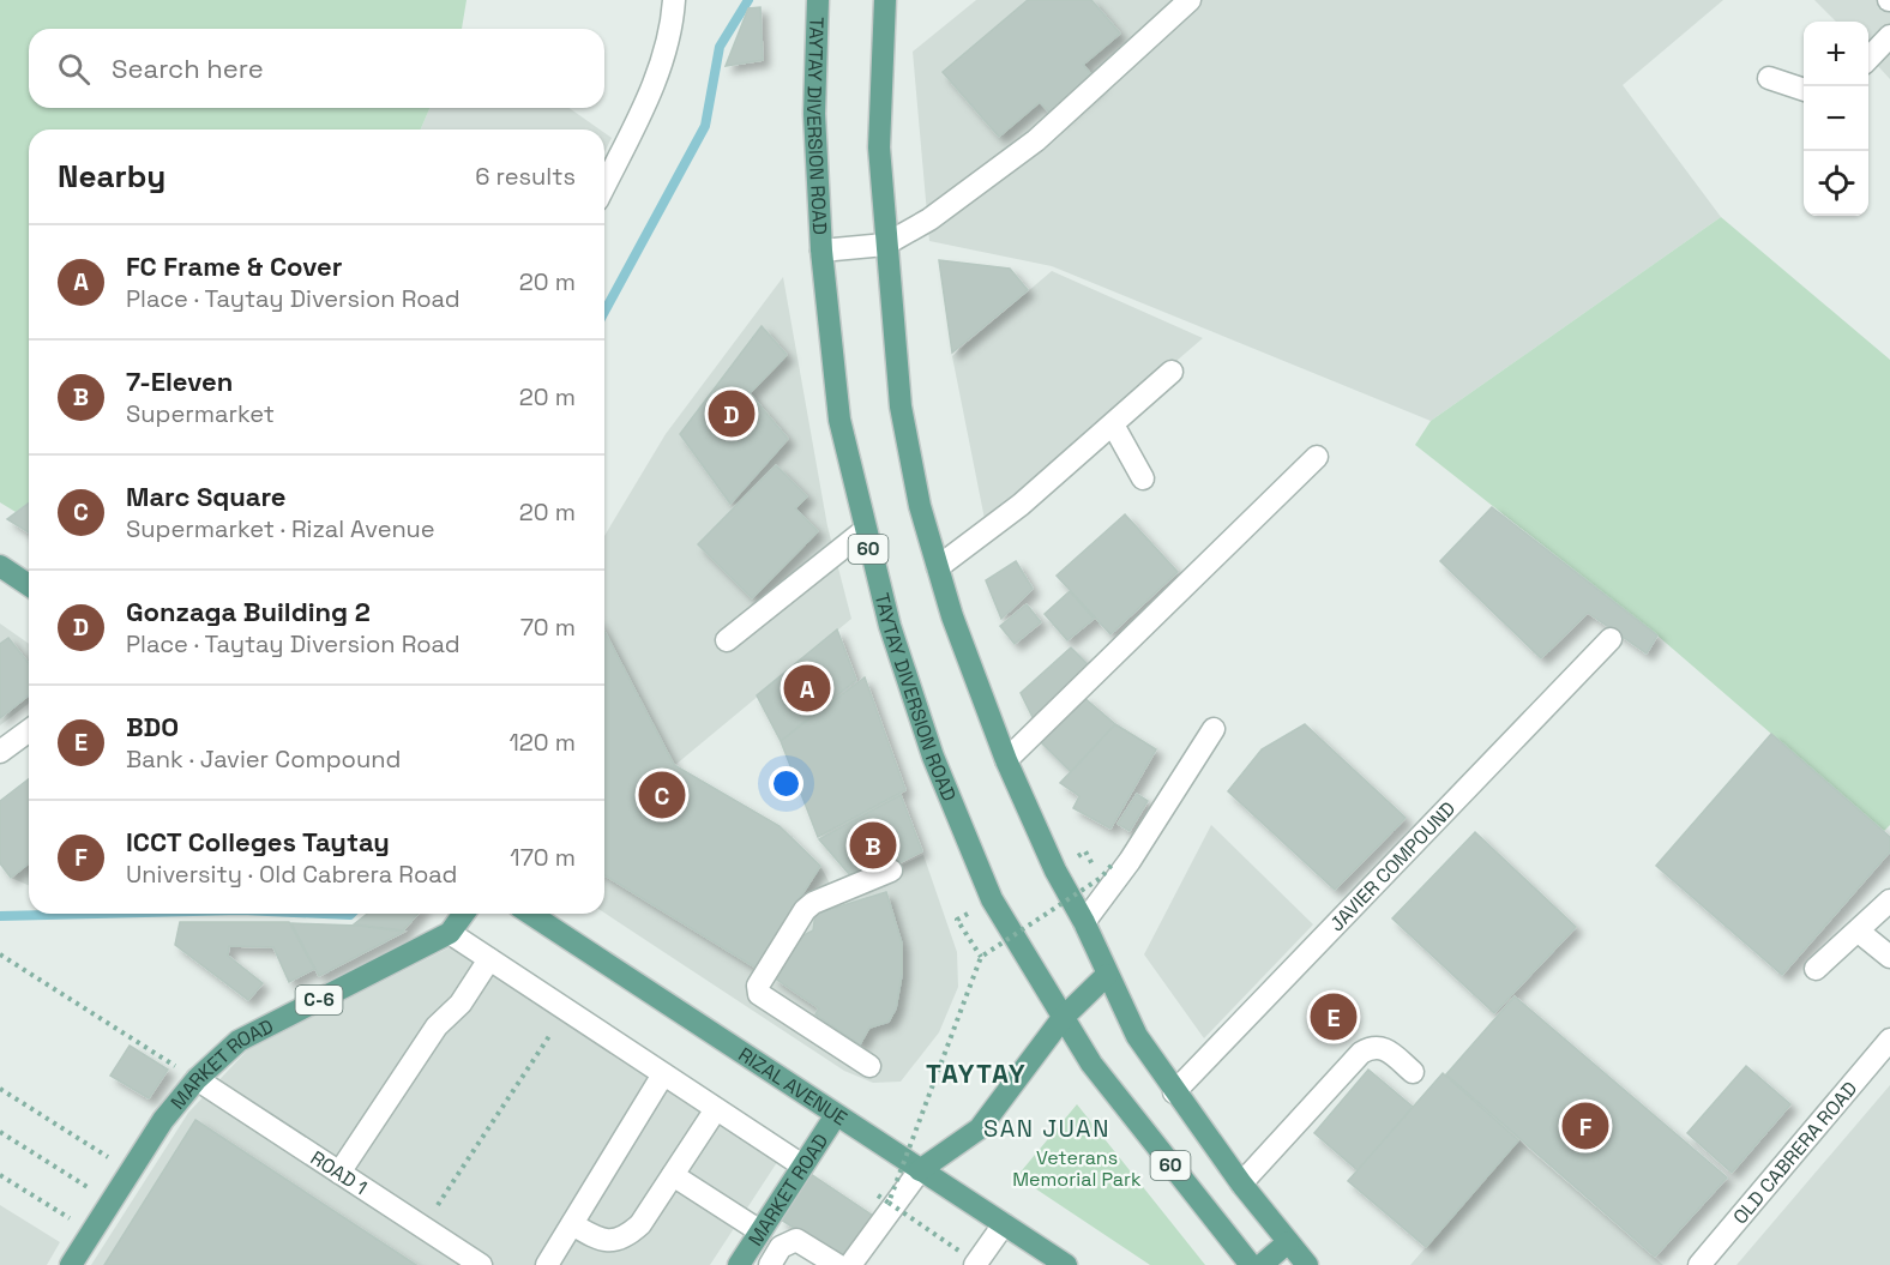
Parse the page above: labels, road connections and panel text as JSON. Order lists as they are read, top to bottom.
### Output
{
  "streets": {
    "main road": [
      "TAYTAY DIVERSION ROAD",
      "60",
      "C-6",
      "MARKET ROAD",
      "RIZAL AVENUE"
    ],
    "street": ["JAVIER COMPOUND", "OLD CABRERA ROAD", "ROAD 1"]
  },
  "crossings": [
    ["60", "JAVIER COMPOUND"],
    ["MARKET ROAD", "RIZAL AVENUE"],
    ["MARKET ROAD", "ROAD 1"]
  ],
  "districts": ["TAYTAY", "SAN JUAN"],
  "parks": ["Veterans Memorial Park"],
  "page": {
    "map_buttons": ["+", "−"],
    "search": "Search here",
    "heading": ["Nearby", "6 results"],
    "list": [
      {
        "mark": "A",
        "name": "FC Frame & Cover",
        "note": "Place · Taytay Diversion Road",
        "value": "20 m"
      },
      {
        "mark": "B",
        "name": "7-Eleven",
        "note": "Supermarket",
        "value": "20 m"
      },
      {
        "mark": "C",
        "name": "Marc Square",
        "note": "Supermarket · Rizal Avenue",
        "value": "20 m"
      },
      {
        "mark": "D",
        "name": "Gonzaga Building 2",
        "note": "Place · Taytay Diversion Road",
        "value": "70 m"
      },
      {
        "mark": "E",
        "name": "BDO",
        "note": "Bank · Javier Compound",
        "value": "120 m"
      },
      {
        "mark": "F",
        "name": "ICCT Colleges Taytay",
        "note": "University · Old Cabrera Road",
        "value": "170 m"
      }
    ],
    "pins": [
      "D",
      "A",
      "C",
      "B",
      "E",
      "F"
    ]
  }
}
